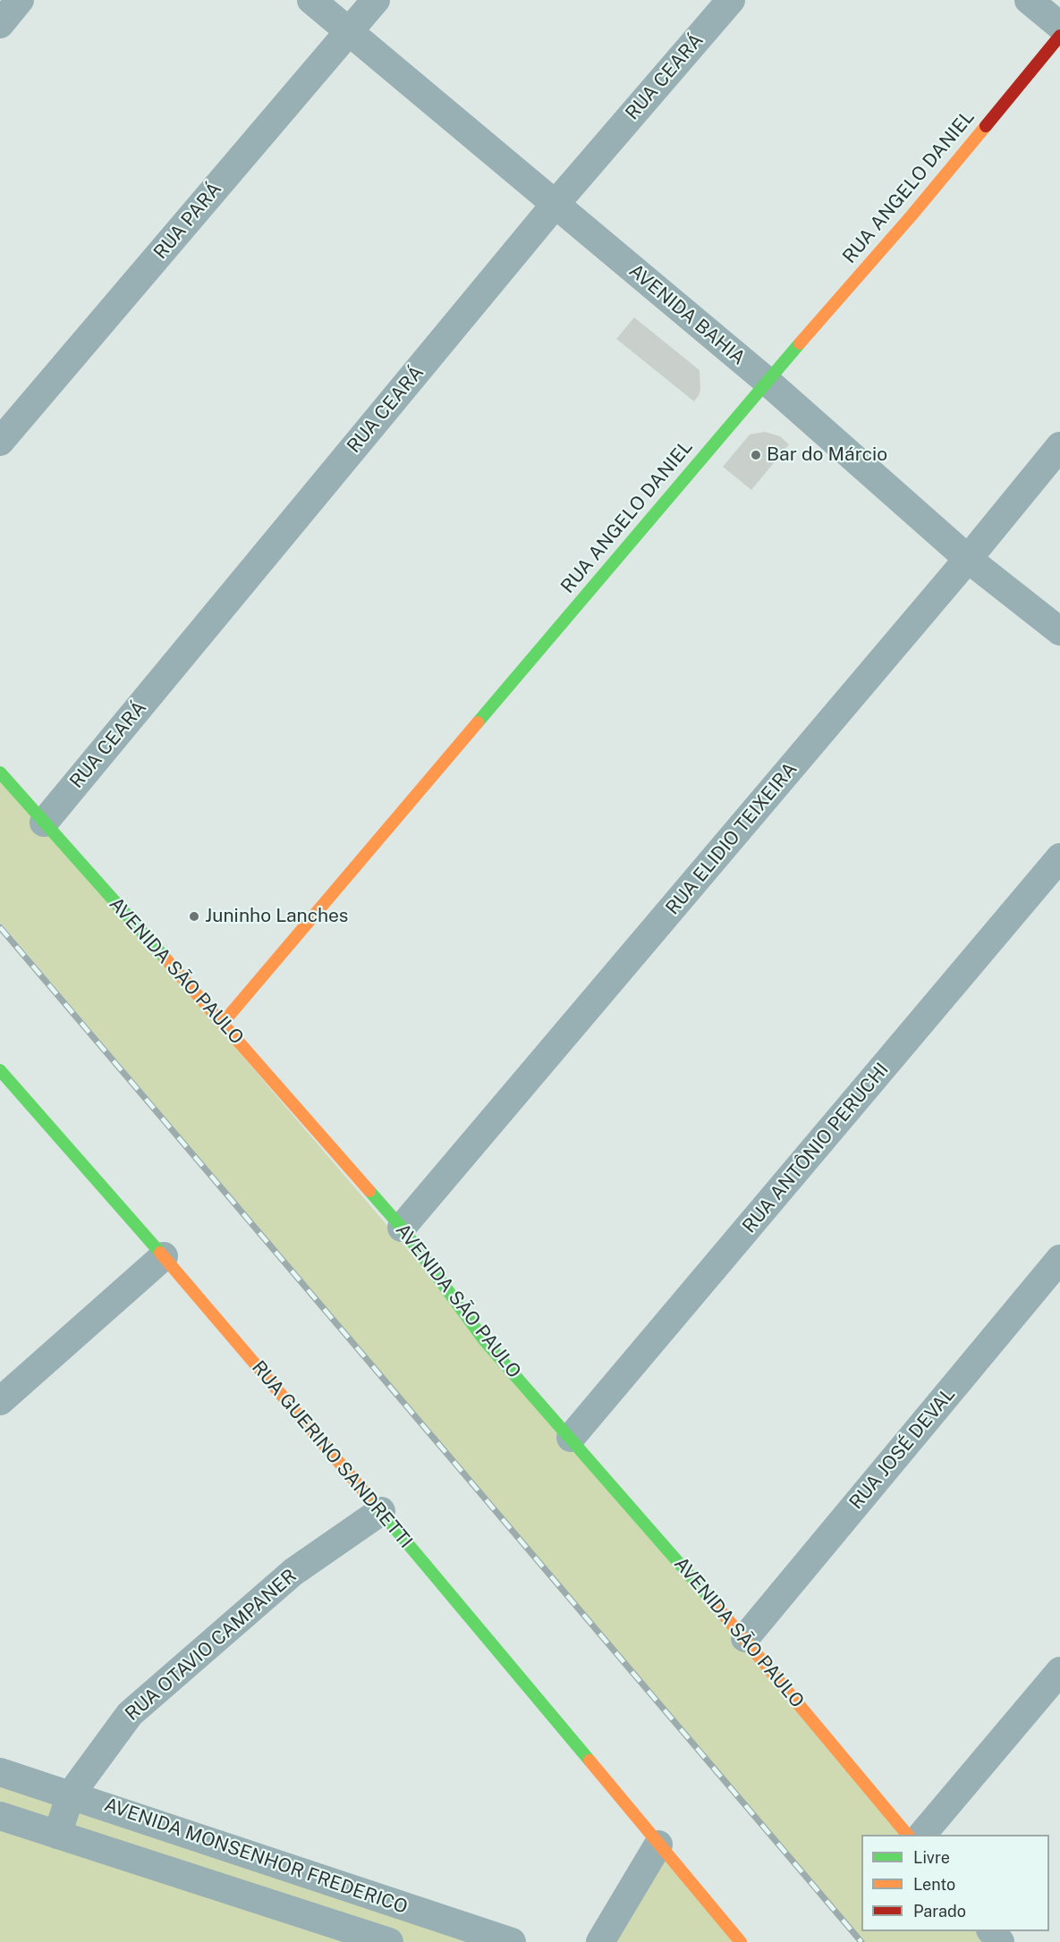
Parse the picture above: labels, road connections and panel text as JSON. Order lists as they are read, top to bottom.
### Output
{
  "streets": {
    "street": [
      "RUA CEARÁ",
      "RUA ANGELO DANIEL",
      "RUA PARÁ",
      "AVENIDA BAHIA",
      "RUA ELIDIO TEIXEIRA",
      "AVENIDA SÃO PAULO",
      "RUA ANTÔNIO PERUCHI",
      "RUA JOSÉ DEVAL",
      "RUA GUERINO SANDRETTI",
      "RUA OTAVIO CAMPANER",
      "AVENIDA MONSENHOR FREDERICO"
    ]
  },
  "crossings": [
    ["RUA CEARÁ", "AVENIDA BAHIA"],
    ["RUA CEARÁ", "AVENIDA SÃO PAULO"],
    ["RUA ANGELO DANIEL", "AVENIDA BAHIA"],
    ["RUA ANGELO DANIEL", "AVENIDA SÃO PAULO"],
    ["RUA PARÁ", "AVENIDA BAHIA"],
    ["AVENIDA BAHIA", "RUA ELIDIO TEIXEIRA"],
    ["RUA ELIDIO TEIXEIRA", "AVENIDA SÃO PAULO"],
    ["AVENIDA SÃO PAULO", "RUA ANTÔNIO PERUCHI"],
    ["AVENIDA SÃO PAULO", "RUA JOSÉ DEVAL"],
    ["RUA GUERINO SANDRETTI", "RUA OTAVIO CAMPANER"],
    ["RUA OTAVIO CAMPANER", "AVENIDA MONSENHOR FREDERICO"]
  ],
  "places": ["Bar do Márcio", "Juninho Lanches"],
  "legend": ["Livre", "Lento", "Parado"]
}
